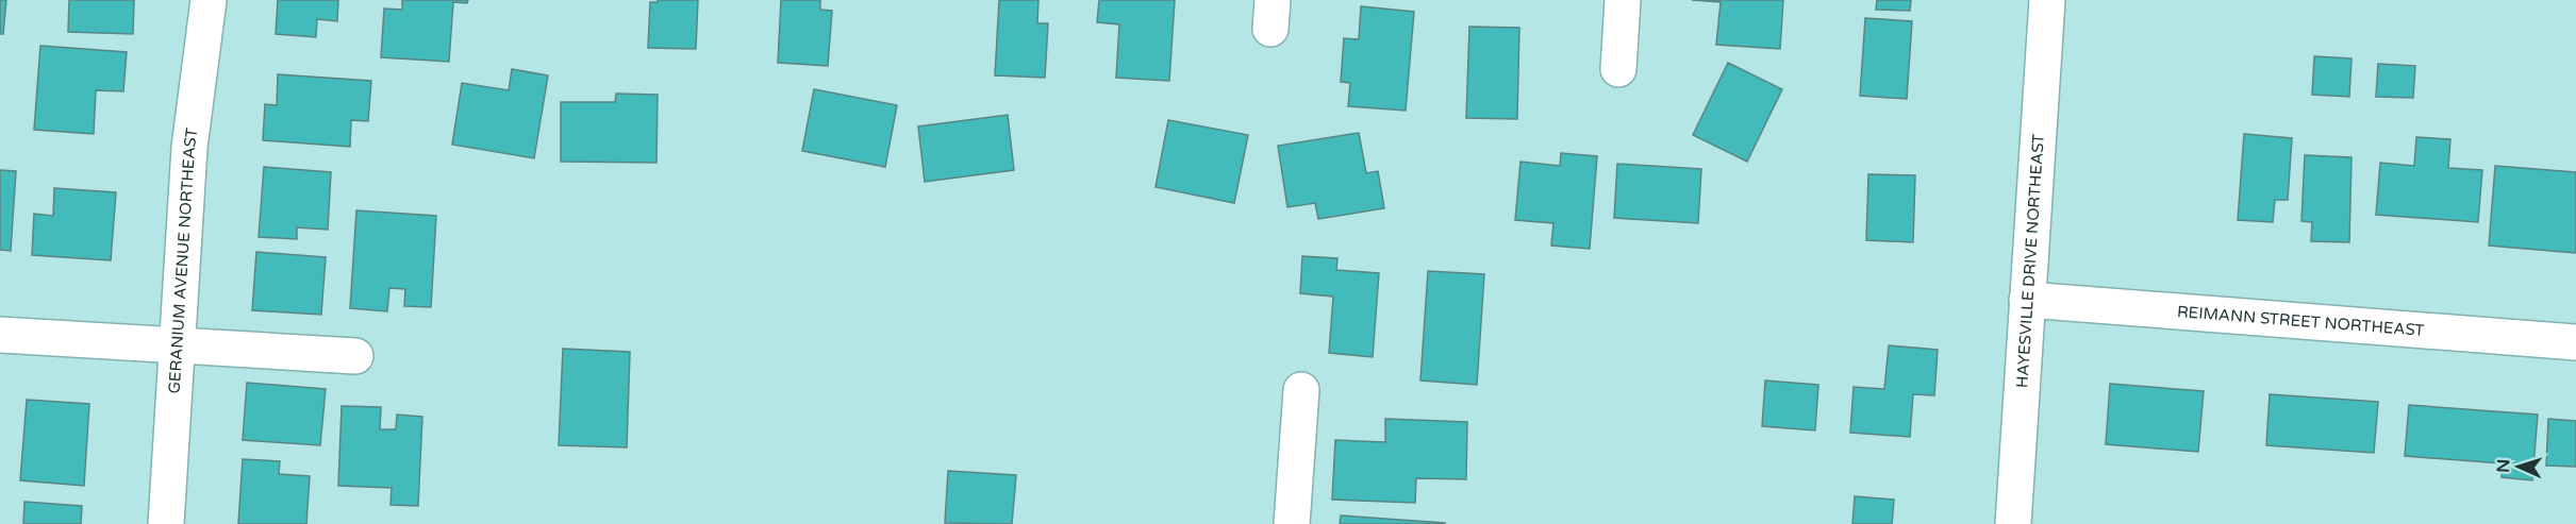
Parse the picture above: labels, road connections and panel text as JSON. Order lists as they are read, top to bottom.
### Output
{
  "streets": {
    "street": ["GERANIUM AVENUE NORTHEAST", "HAYESVILLE DRIVE NORTHEAST", "REIMANN STREET NORTHEAST"]
  },
  "crossings": [
    ["HAYESVILLE DRIVE NORTHEAST", "REIMANN STREET NORTHEAST"]
  ],
  "north": "left"
}
